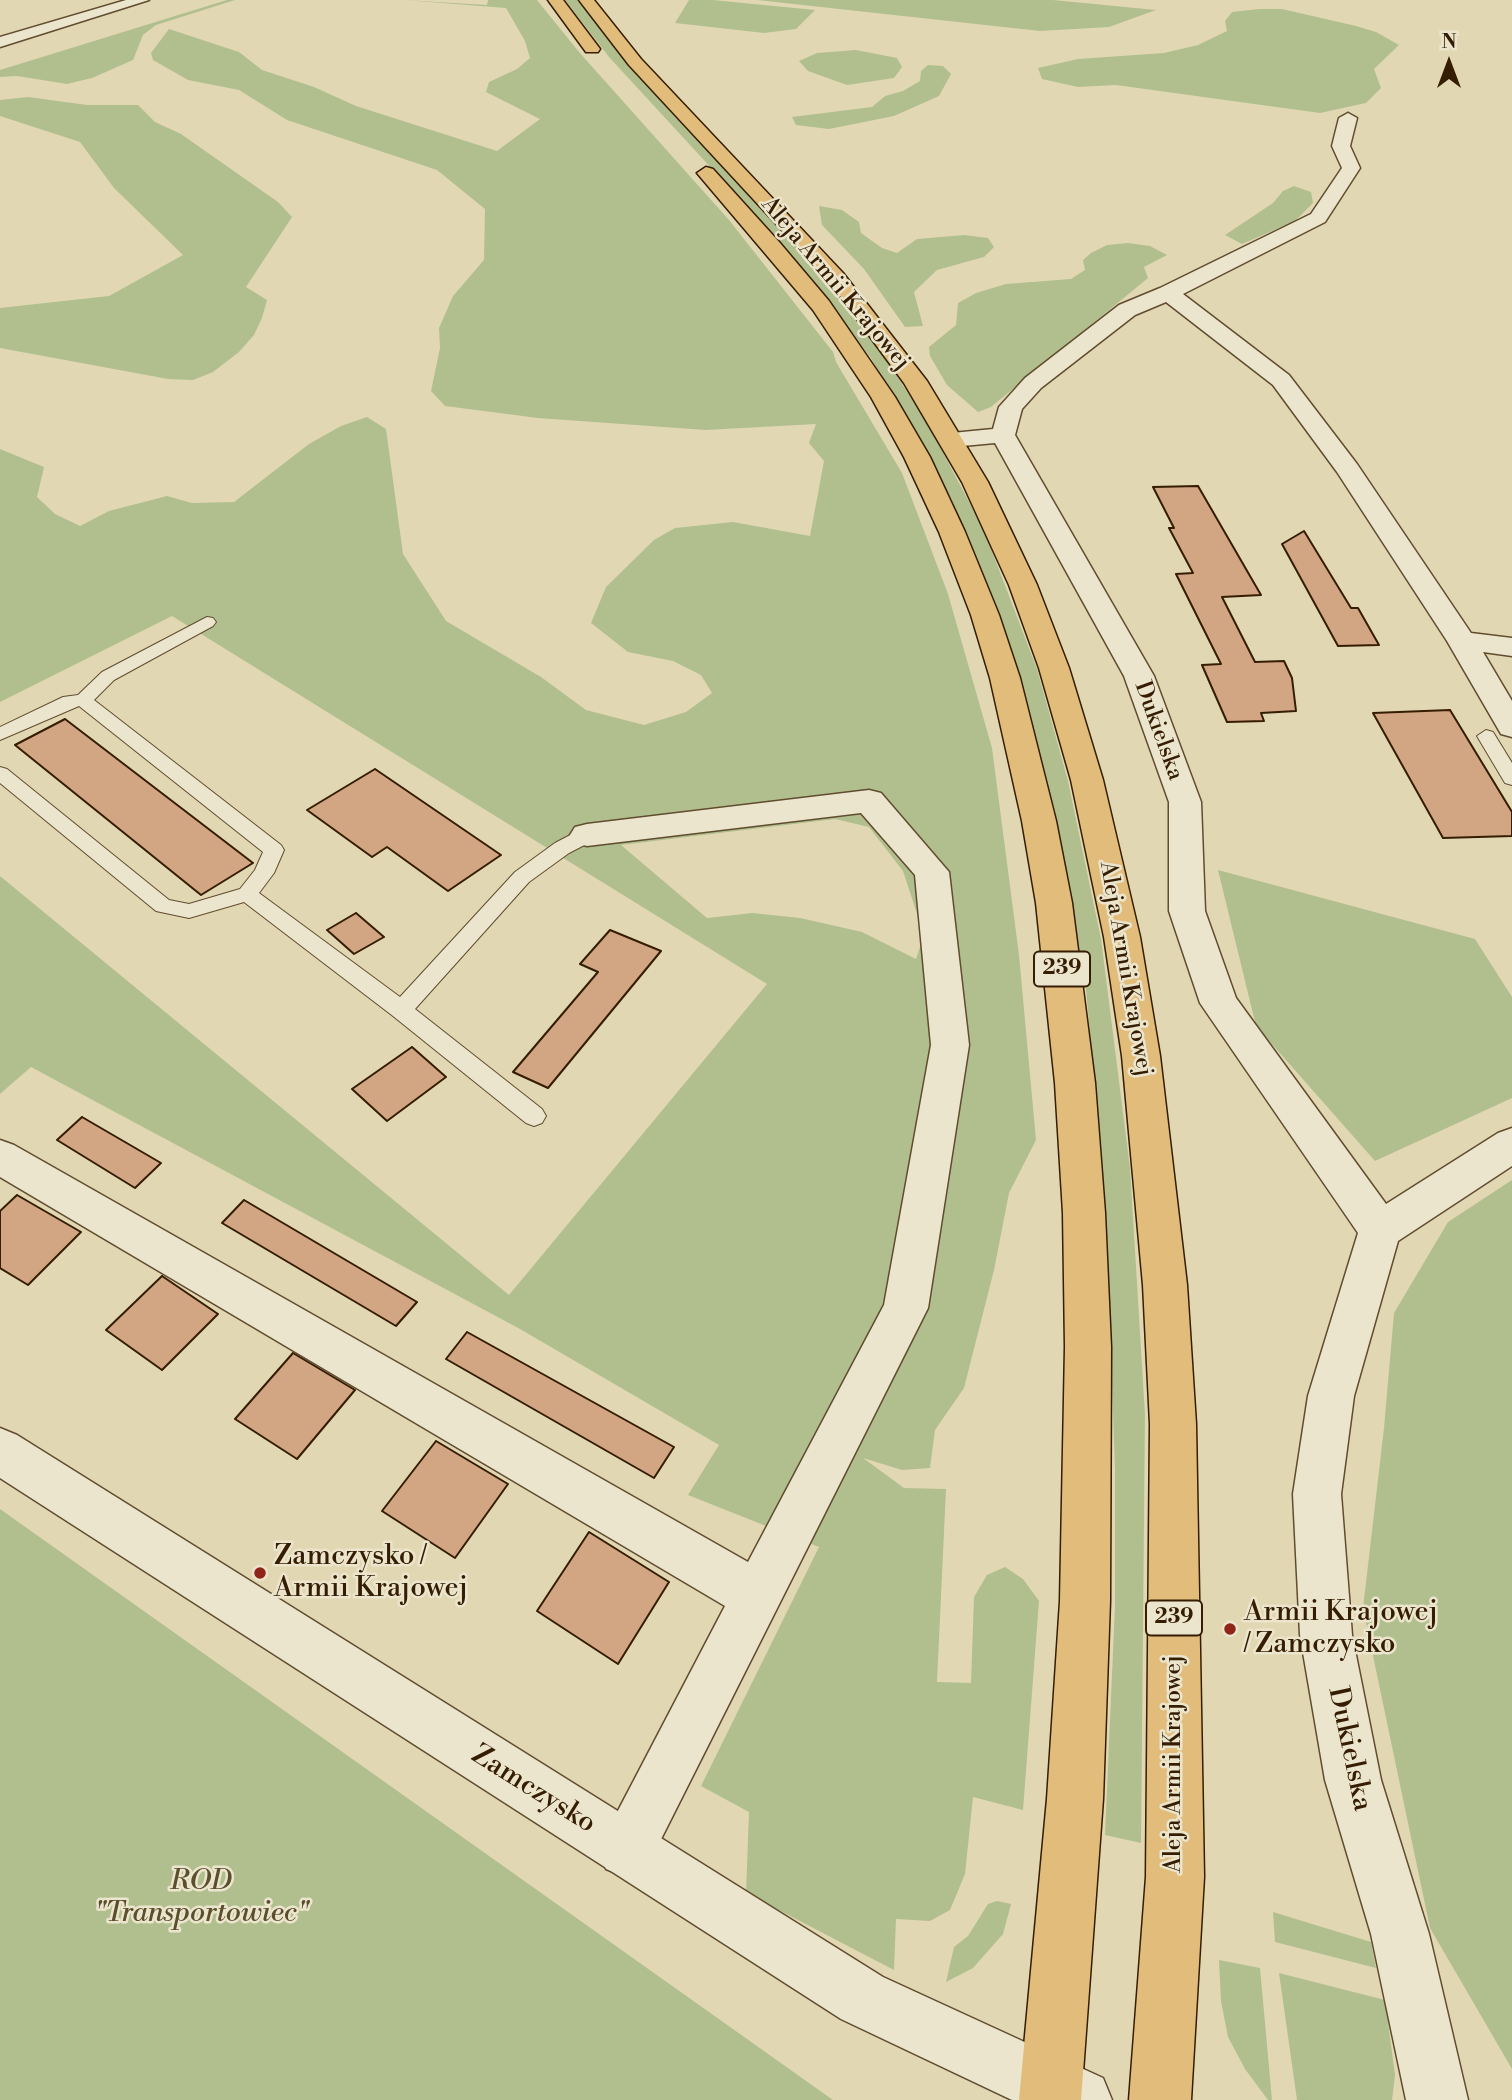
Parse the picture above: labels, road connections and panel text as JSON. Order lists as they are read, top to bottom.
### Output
{
  "streets": {
    "main road": ["Aleja Armii Krajowej", "239"],
    "street": ["Dukielska", "Zamczysko"]
  },
  "crossings": [
    ["Aleja Armii Krajowej", "Zamczysko"]
  ],
  "parks": ["ROD \"Transportowiec\""],
  "places": ["Zamczysko / Armii Krajowej", "Armii Krajowej / Zamczysko"],
  "north": "top"
}
